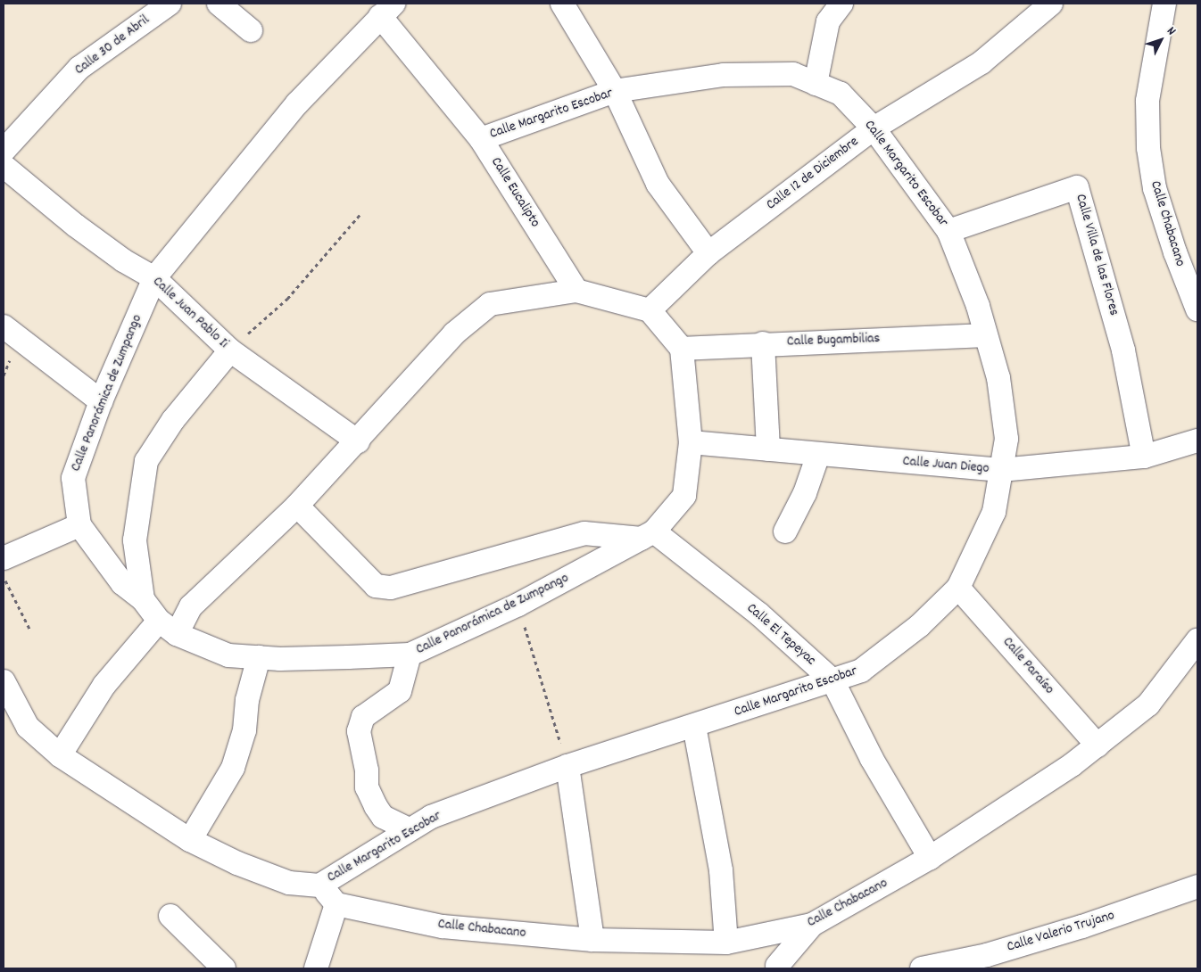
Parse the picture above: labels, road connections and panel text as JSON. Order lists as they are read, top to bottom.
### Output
{
  "streets": {
    "street": [
      "Calle 30 de Abril",
      "Calle Margarito Escobar",
      "Calle 12 de Diciembre",
      "Calle Eucalipto",
      "Calle Chabacano",
      "Calle Villa de las Flores",
      "Calle Juan Pablo Ii",
      "Calle Bugambilias",
      "Calle Panorámica de Zumpango",
      "Calle Juan Diego",
      "Calle El Tepeyac",
      "Calle Paraíso",
      "Calle Valerio Trujano"
    ]
  },
  "crossings": [
    ["Calle Margarito Escobar", "Calle 12 de Diciembre"],
    ["Calle Margarito Escobar", "Calle Eucalipto"],
    ["Calle Margarito Escobar", "Calle Villa de las Flores"],
    ["Calle Margarito Escobar", "Calle Bugambilias"],
    ["Calle Margarito Escobar", "Calle Juan Diego"],
    ["Calle Margarito Escobar", "Calle El Tepeyac"],
    ["Calle Margarito Escobar", "Calle Paraíso"],
    ["Calle Eucalipto", "Calle Panorámica de Zumpango"],
    ["Calle Chabacano", "Calle El Tepeyac"],
    ["Calle Chabacano", "Calle Paraíso"],
    ["Calle Villa de las Flores", "Calle Juan Diego"],
    ["Calle Juan Pablo Ii", "Calle Panorámica de Zumpango"],
    ["Calle Bugambilias", "Calle Panorámica de Zumpango"],
    ["Calle Panorámica de Zumpango", "Calle Juan Diego"],
    ["Calle Panorámica de Zumpango", "Calle El Tepeyac"]
  ],
  "north": "top right"
}
